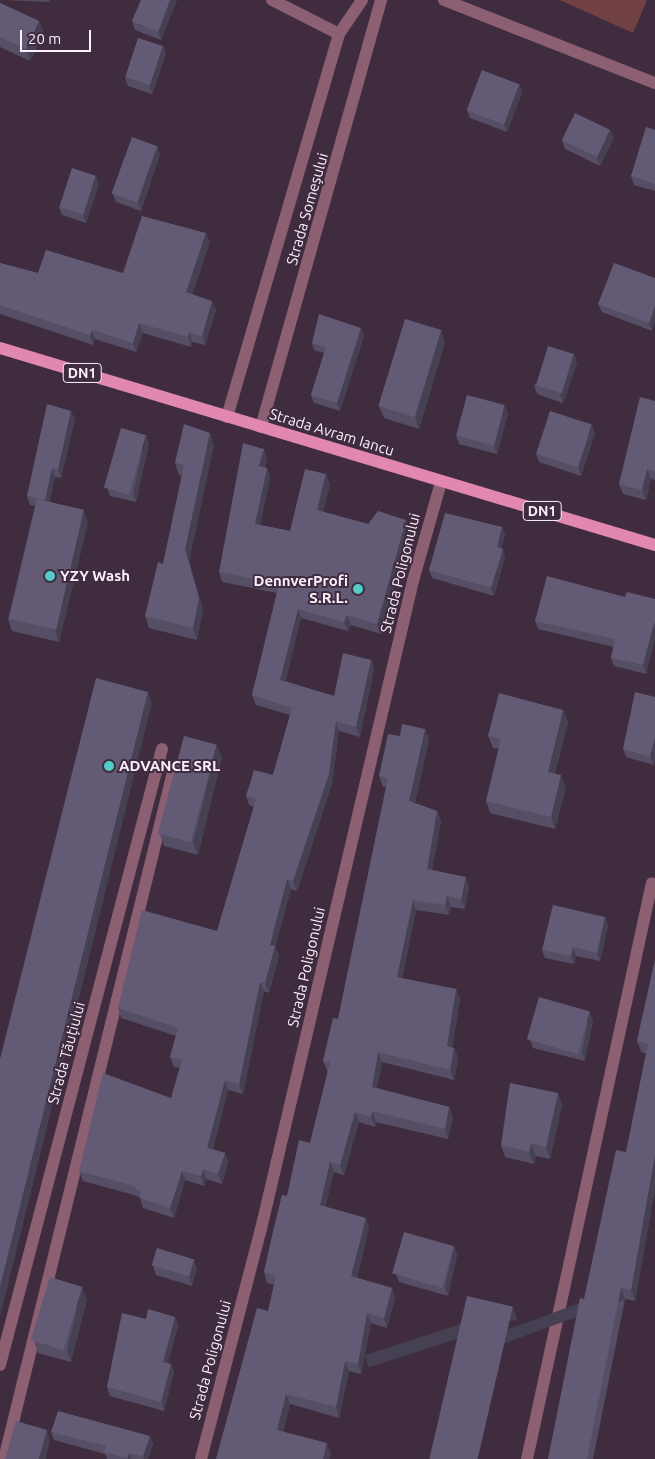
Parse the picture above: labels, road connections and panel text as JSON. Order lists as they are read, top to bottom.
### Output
{
  "streets": {
    "main road": ["DN1", "Strada Avram Iancu"],
    "street": ["Strada Someșului", "Strada Poligonului", "Strada Tăuțiului"]
  },
  "crossings": [
    ["Strada Someșului", "Strada Avram Iancu"],
    ["Strada Avram Iancu", "Strada Poligonului"]
  ],
  "places": ["YZY Wash", "DennverProfi S.R.L.", "ADVANCE SRL"],
  "scale_bar": "20 m"
}
